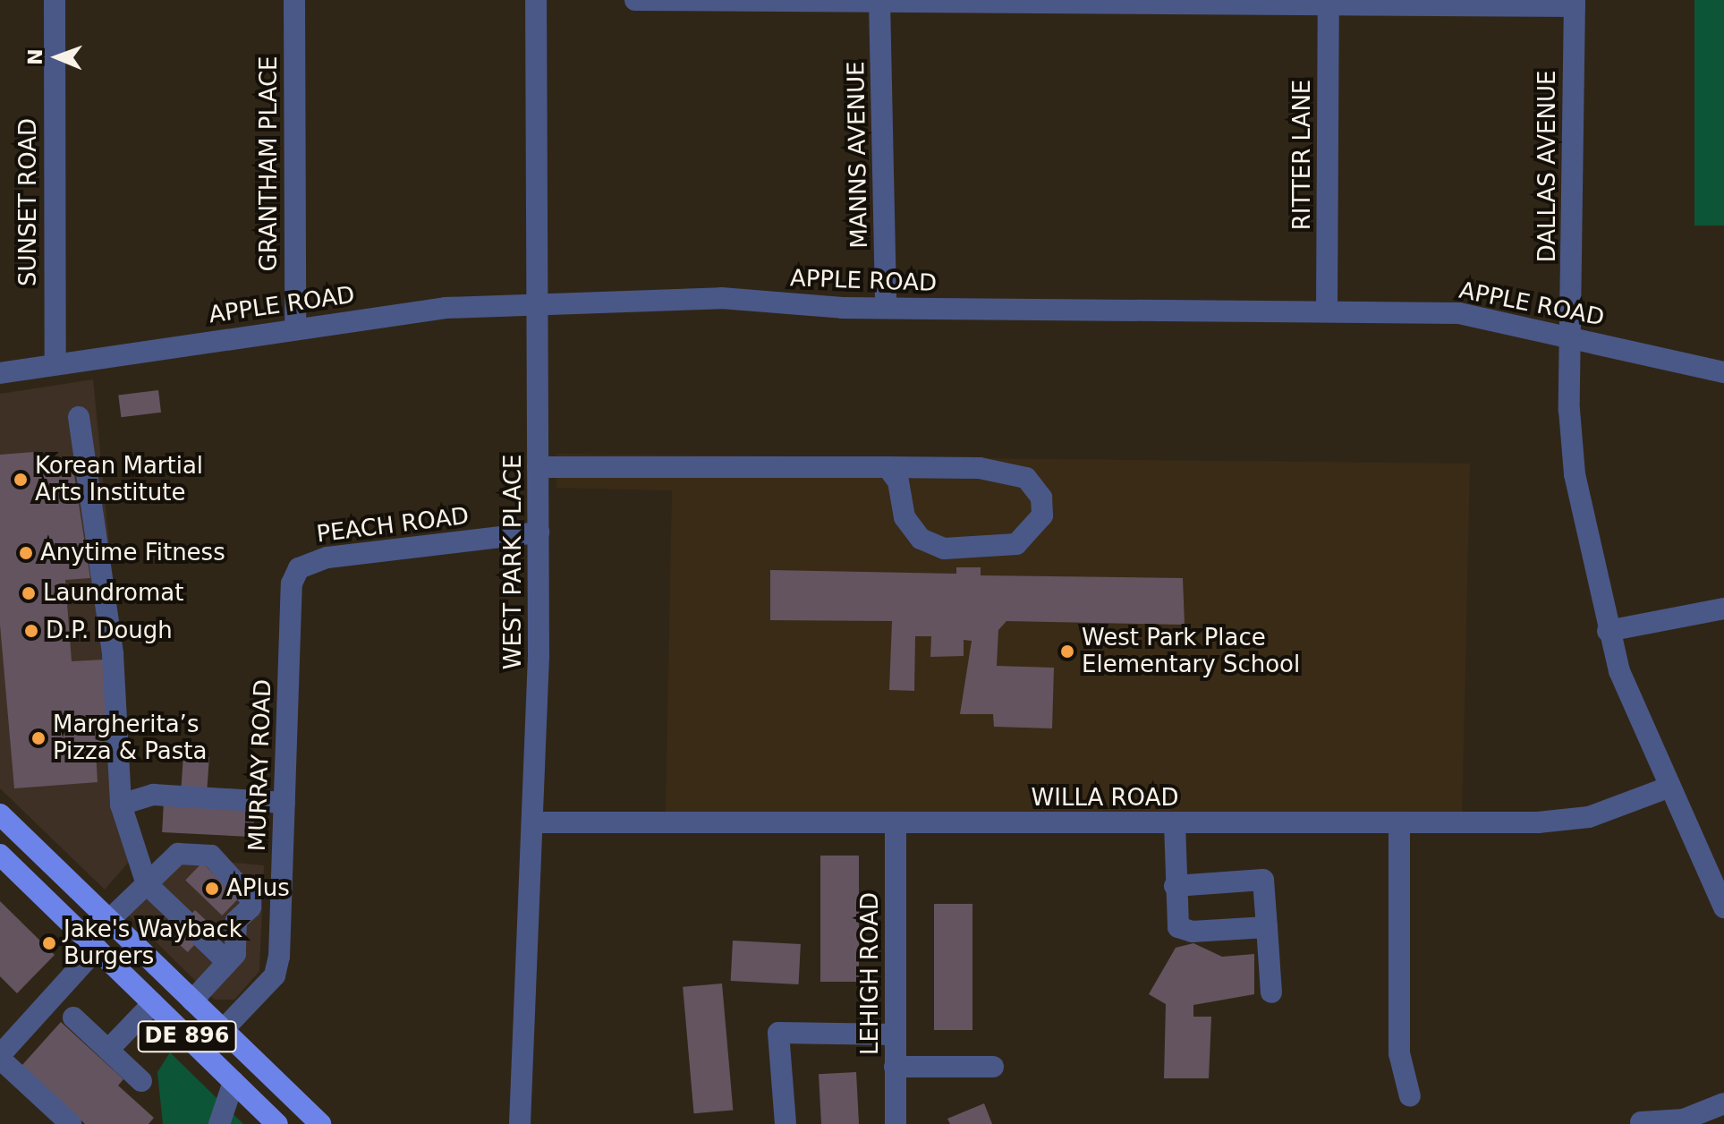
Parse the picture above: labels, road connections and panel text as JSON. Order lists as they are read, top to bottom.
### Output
{
  "streets": {
    "main road": ["DE 896"],
    "street": [
      "MANNS AVENUE",
      "RITTER LANE",
      "GRANTHAM PLACE",
      "DALLAS AVENUE",
      "SUNSET ROAD",
      "APPLE ROAD",
      "PEACH ROAD",
      "WEST PARK PLACE",
      "MURRAY ROAD",
      "WILLA ROAD",
      "LEHIGH ROAD"
    ]
  },
  "crossings": [
    ["MANNS AVENUE", "APPLE ROAD"],
    ["RITTER LANE", "APPLE ROAD"],
    ["GRANTHAM PLACE", "APPLE ROAD"],
    ["DALLAS AVENUE", "APPLE ROAD"],
    ["DALLAS AVENUE", "WILLA ROAD"],
    ["SUNSET ROAD", "APPLE ROAD"],
    ["APPLE ROAD", "WEST PARK PLACE"],
    ["PEACH ROAD", "WEST PARK PLACE"],
    ["PEACH ROAD", "MURRAY ROAD"],
    ["WEST PARK PLACE", "WILLA ROAD"],
    ["MURRAY ROAD", "DE 896"],
    ["WILLA ROAD", "LEHIGH ROAD"]
  ],
  "places": [
    "Korean Martial Arts Institute",
    "Anytime Fitness",
    "Laundromat",
    "D.P. Dough",
    "West Park Place Elementary School",
    "Margherita’s Pizza & Pasta",
    "APlus",
    "Jake's Wayback Burgers"
  ],
  "north": "left"
}
